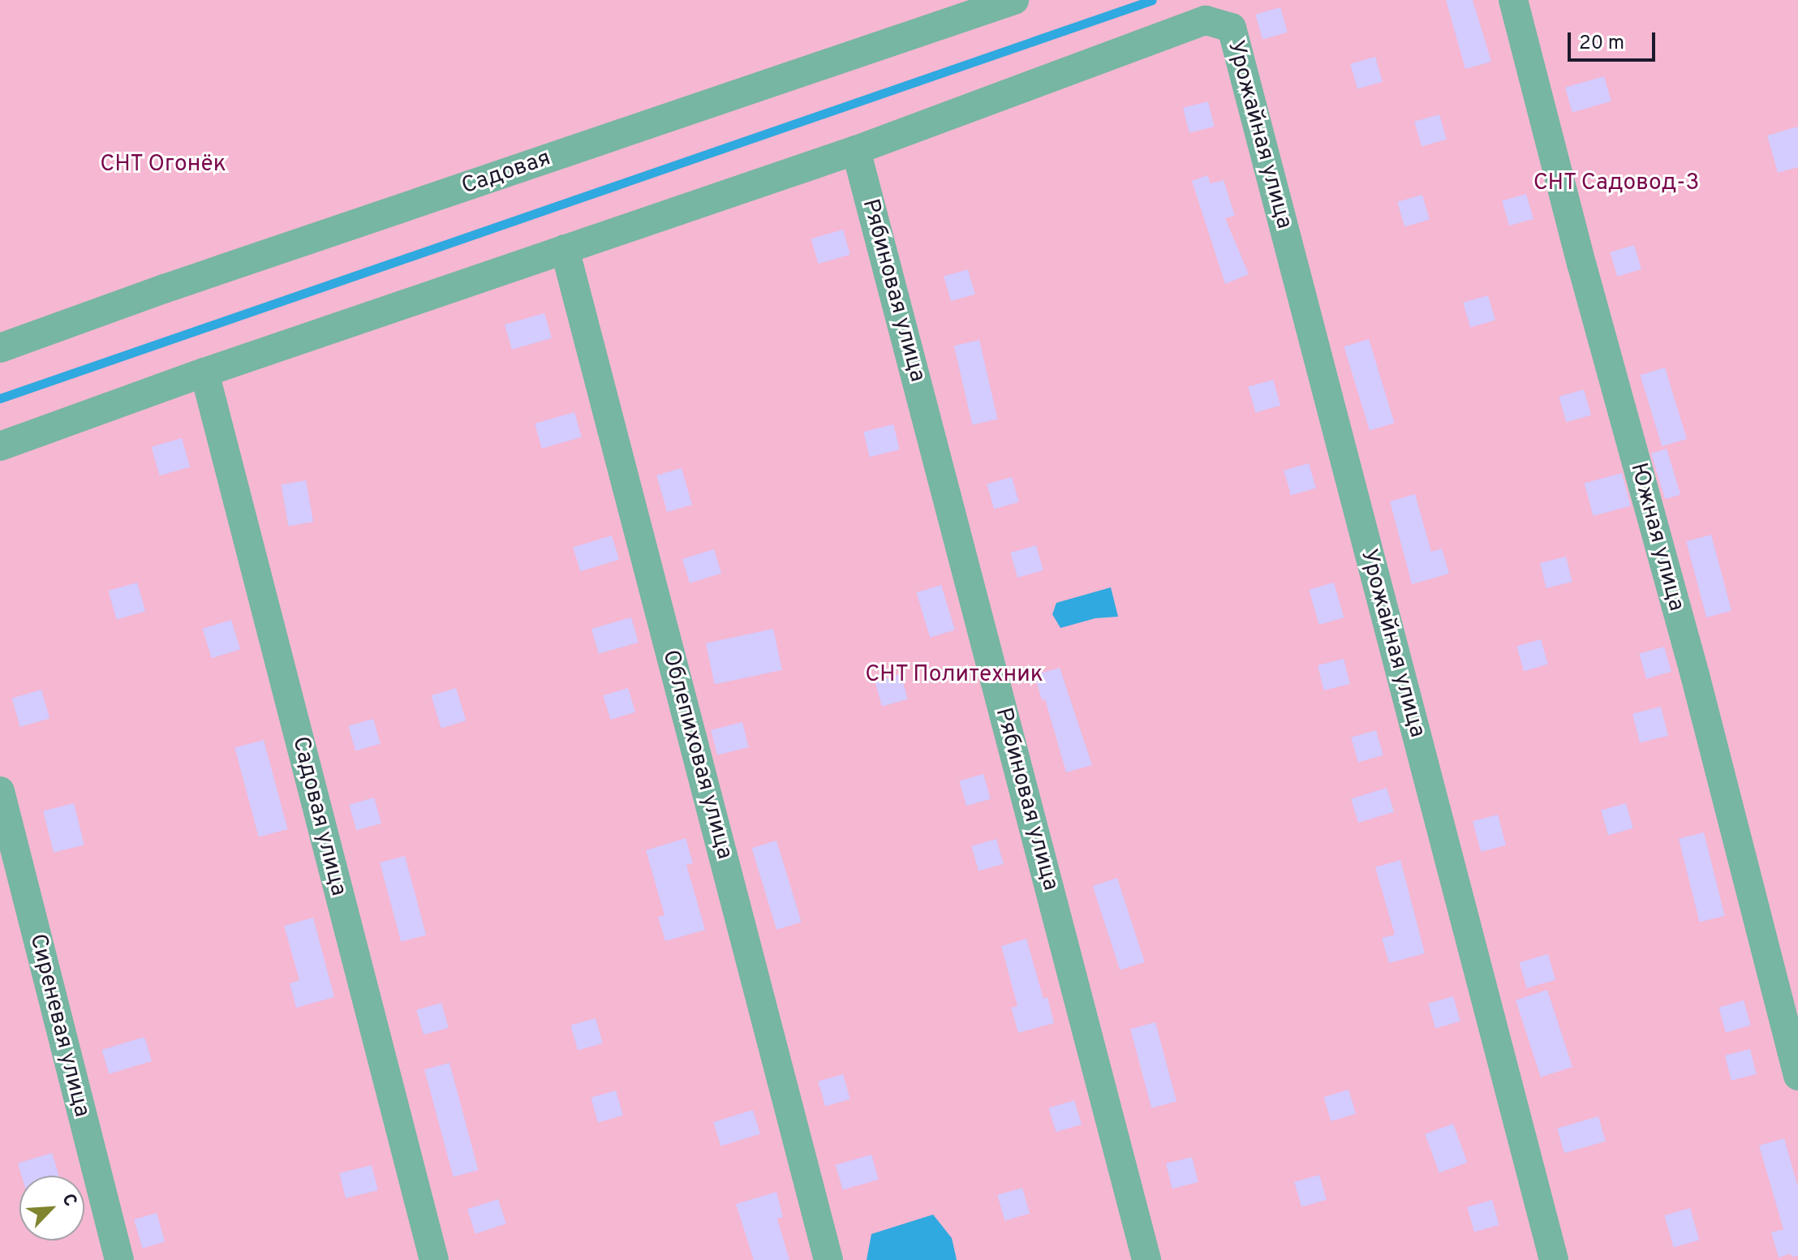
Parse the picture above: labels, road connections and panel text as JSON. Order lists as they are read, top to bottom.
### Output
{
  "streets": {
    "lane": [
      "Урожайная улица",
      "Садовая",
      "Рябиновая улица",
      "Южная улица",
      "Облепиховая улица",
      "Садовая улица",
      "Сиреневая улица"
    ]
  },
  "crossings": [
    ["Урожайная улица", "Рябиновая улица"]
  ],
  "parks": ["СНТ Огонёк", "СНТ Садовод-3", "СНТ Политехник"],
  "scale_bar": "20 m",
  "north": "top right"
}
